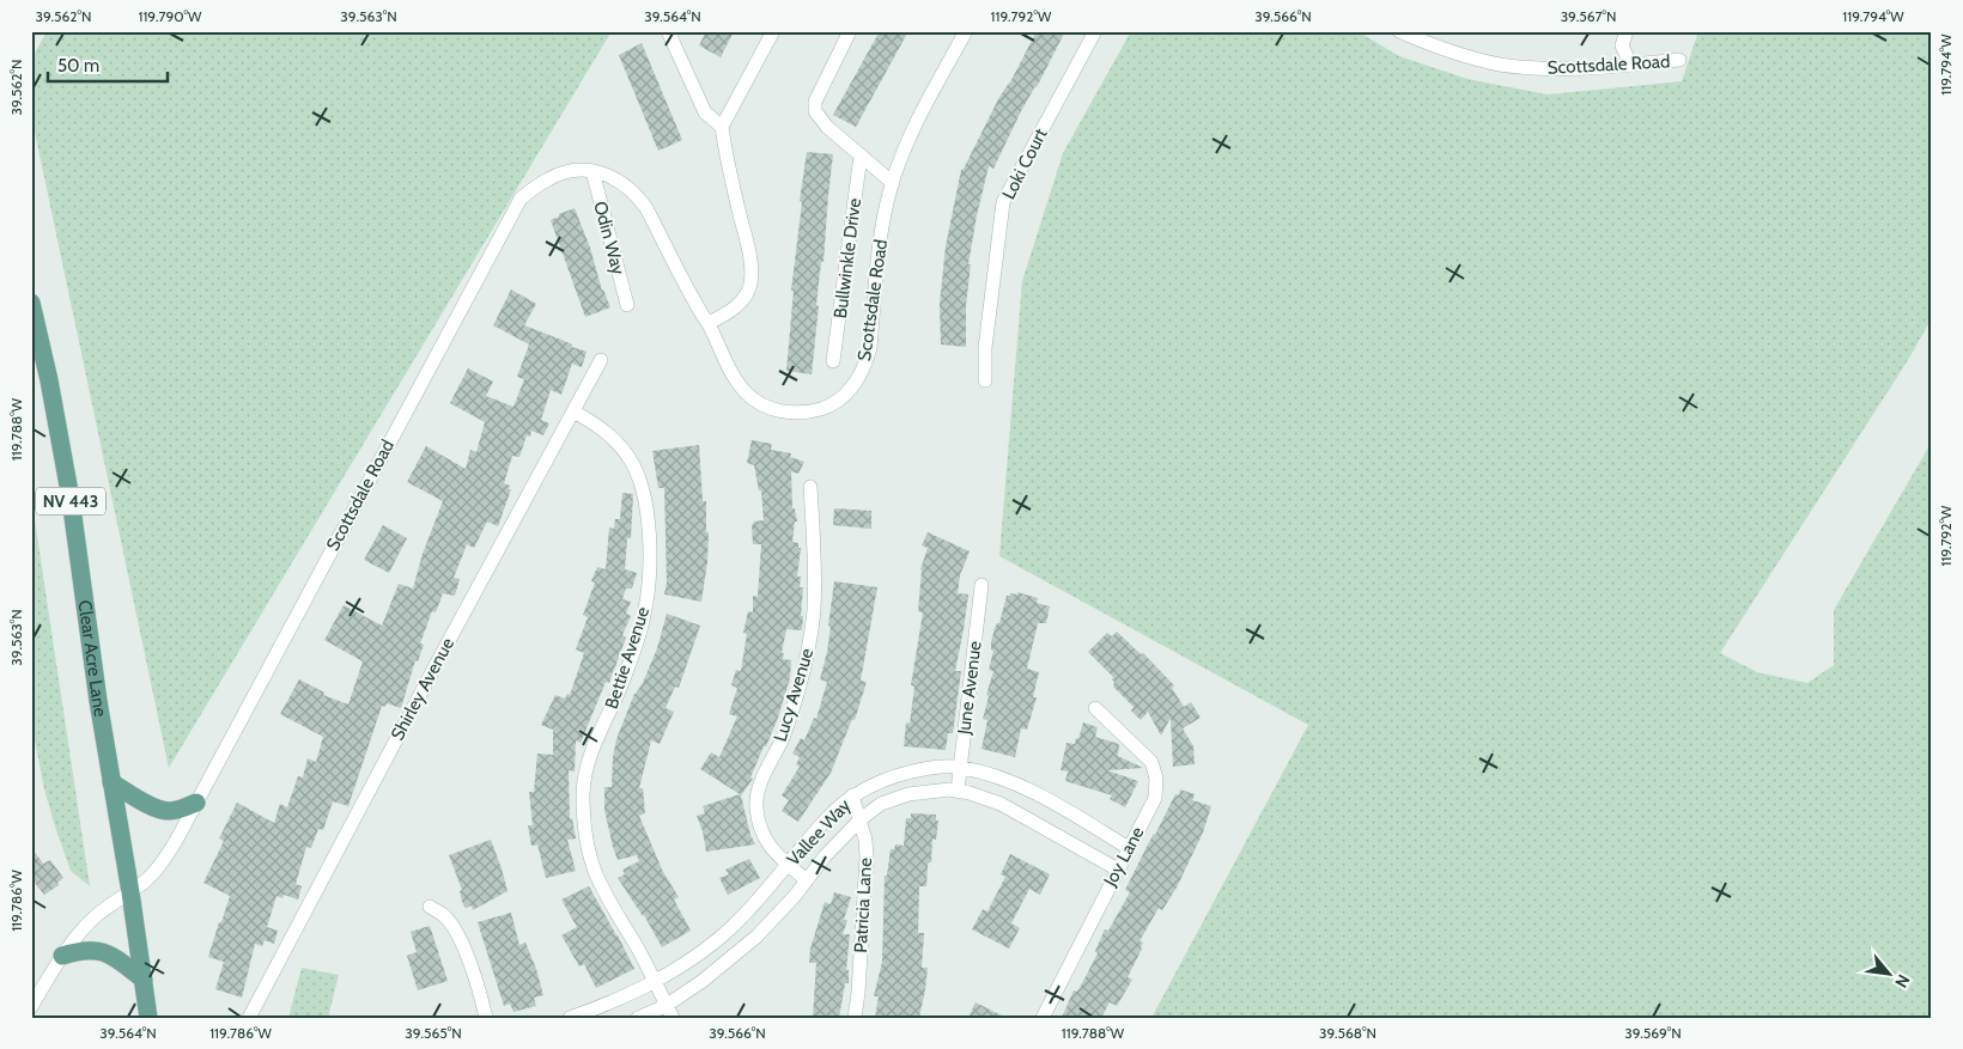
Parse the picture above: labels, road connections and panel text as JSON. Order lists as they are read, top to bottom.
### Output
{
  "streets": {
    "main road": ["NV 443", "Clear Acre Lane"],
    "street": [
      "Scottsdale Road",
      "Loki Court",
      "Odin Way",
      "Bullwinkle Drive",
      "Bettie Avenue",
      "June Avenue",
      "Shirley Avenue",
      "Lucy Avenue",
      "Vallee Way",
      "Joy Lane",
      "Patricia Lane"
    ]
  },
  "crossings": [
    ["Scottsdale Road", "Odin Way"],
    ["Scottsdale Road", "Clear Acre Lane"],
    ["Bettie Avenue", "Shirley Avenue"],
    ["Bettie Avenue", "Vallee Way"],
    ["June Avenue", "Vallee Way"],
    ["Lucy Avenue", "Vallee Way"],
    ["Vallee Way", "Joy Lane"],
    ["Vallee Way", "Patricia Lane"]
  ],
  "scale_bar": "50 m",
  "north": "bottom right",
  "coordinates": [
    "39.562°N",
    "119.790°W",
    "39.563°N",
    "39.564°N",
    "119.792°W",
    "39.566°N",
    "39.567°N",
    "119.794°W",
    "119.788°W",
    "119.786°W",
    "39.565°N",
    "39.568°N",
    "39.569°N"
  ]
}
